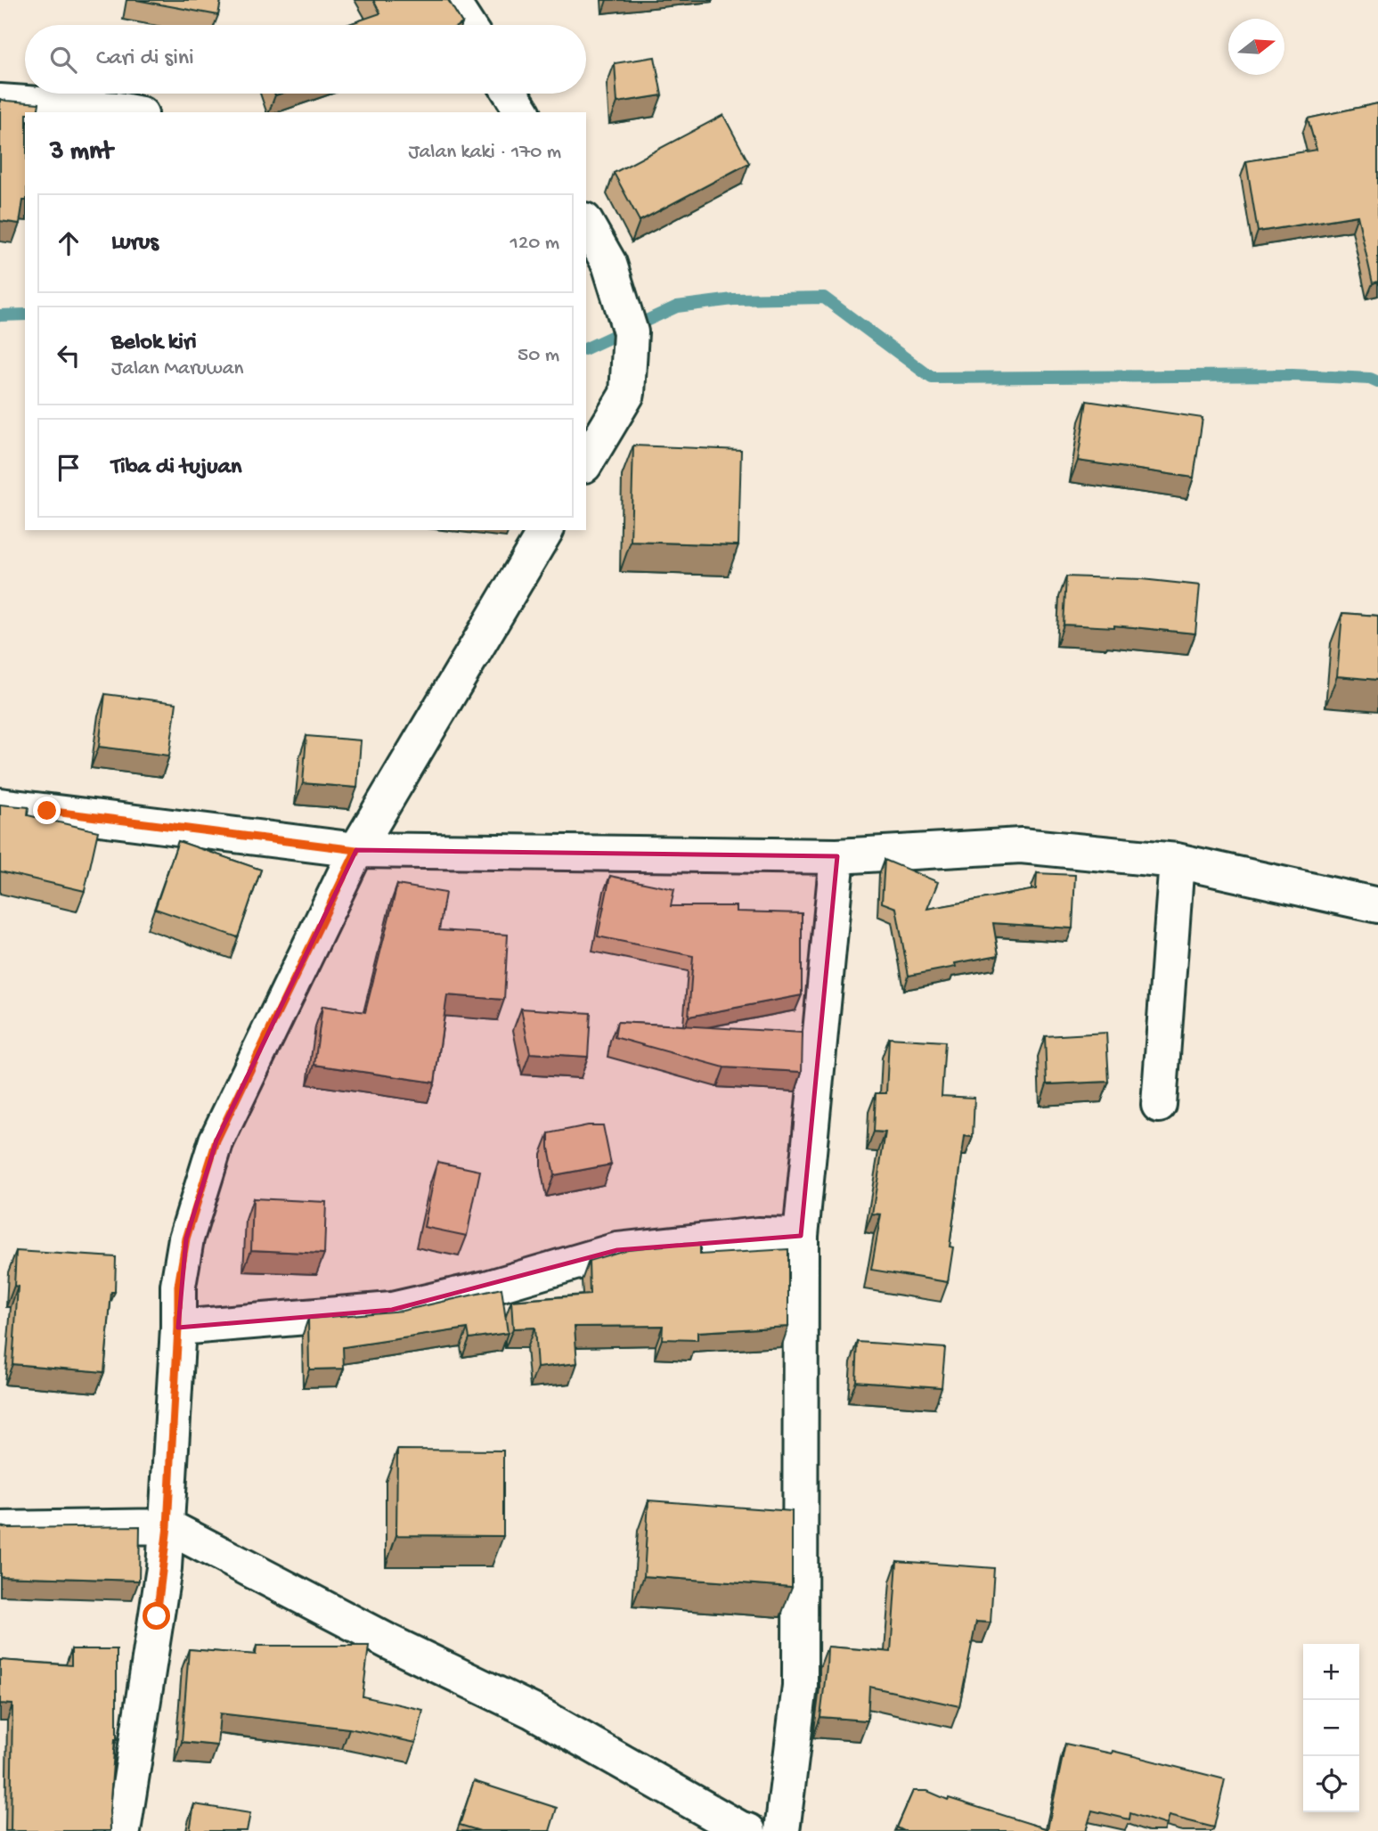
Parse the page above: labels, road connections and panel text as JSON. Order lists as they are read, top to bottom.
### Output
{
  "north": "right",
  "page": {
    "search": "Cari di sini",
    "heading": ["3 mnt", "Jalan kaki · 170 m"],
    "list": [
      ["Lurus", "120 m"],
      ["Belok kiri", "Jalan Maruwan", "50 m"],
      "Tiba di tujuan"
    ],
    "map_buttons": ["+", "−"]
  }
}
